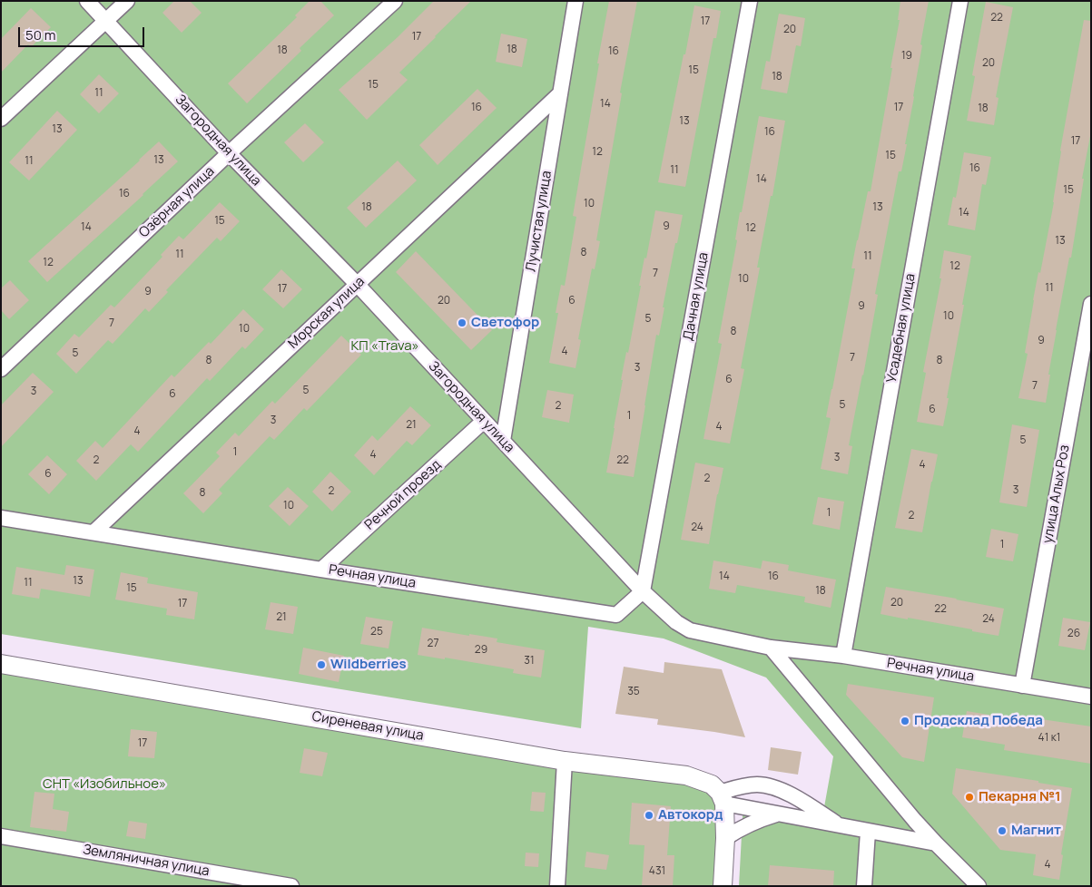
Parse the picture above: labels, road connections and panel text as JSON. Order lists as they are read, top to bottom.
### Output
{
  "streets": {
    "street": [
      "Загородная улица",
      "Озёрная улица",
      "Лучистая улица",
      "Дачная улица",
      "Морская улица",
      "Усадебная улица",
      "улица Алых Роз",
      "Речной проезд",
      "Речная улица",
      "Сиреневая улица",
      "Земляничная улица"
    ]
  },
  "crossings": [
    ["Загородная улица", "Озёрная улица"],
    ["Загородная улица", "Лучистая улица"],
    ["Загородная улица", "Дачная улица"],
    ["Загородная улица", "Морская улица"],
    ["Загородная улица", "Речной проезд"],
    ["Загородная улица", "Речная улица"],
    ["Лучистая улица", "Морская улица"],
    ["Дачная улица", "Речная улица"],
    ["Морская улица", "Речная улица"],
    ["Усадебная улица", "Речная улица"],
    ["улица Алых Роз", "Речная улица"],
    ["Речной проезд", "Речная улица"]
  ],
  "parks": ["КП «Trava»", "СНТ «Изобильное»"],
  "places": [
    "Светофор",
    "Wildberries",
    "Продсклад Победа",
    "Пекарня №1",
    "Автокорд",
    "Магнит"
  ],
  "house_numbers": [
    "22",
    "17",
    "20",
    "17",
    "18",
    "18",
    "16",
    "19",
    "20",
    "15",
    "18",
    "15",
    "11",
    "14",
    "16",
    "17",
    "18",
    "13",
    "13",
    "16",
    "17",
    "12",
    "15",
    "13",
    "11",
    "16",
    "11",
    "14",
    "15",
    "16",
    "10",
    "18",
    "13",
    "14",
    "15",
    "9",
    "14",
    "12",
    "13",
    "8",
    "11",
    "11",
    "12",
    "12",
    "7",
    "10",
    "11",
    "17",
    "9",
    "20",
    "6",
    "9",
    "10",
    "5",
    "7",
    "10",
    "8",
    "9",
    "4",
    "5",
    "7",
    "8",
    "8",
    "3",
    "6",
    "7",
    "5",
    "3",
    "6",
    "5",
    "2",
    "6",
    "1",
    "3",
    "21",
    "4",
    "4",
    "5",
    "1",
    "4",
    "3",
    "2",
    "22",
    "4",
    "6",
    "2",
    "3",
    "2",
    "8",
    "10",
    "1",
    "2",
    "24",
    "1",
    "14",
    "16",
    "13",
    "11",
    "15",
    "18",
    "20",
    "17",
    "22",
    "21",
    "24",
    "25",
    "26",
    "27",
    "29",
    "31",
    "35",
    "41 к1",
    "17",
    "4",
    "431"
  ],
  "scale_bar": "50 m"
}
